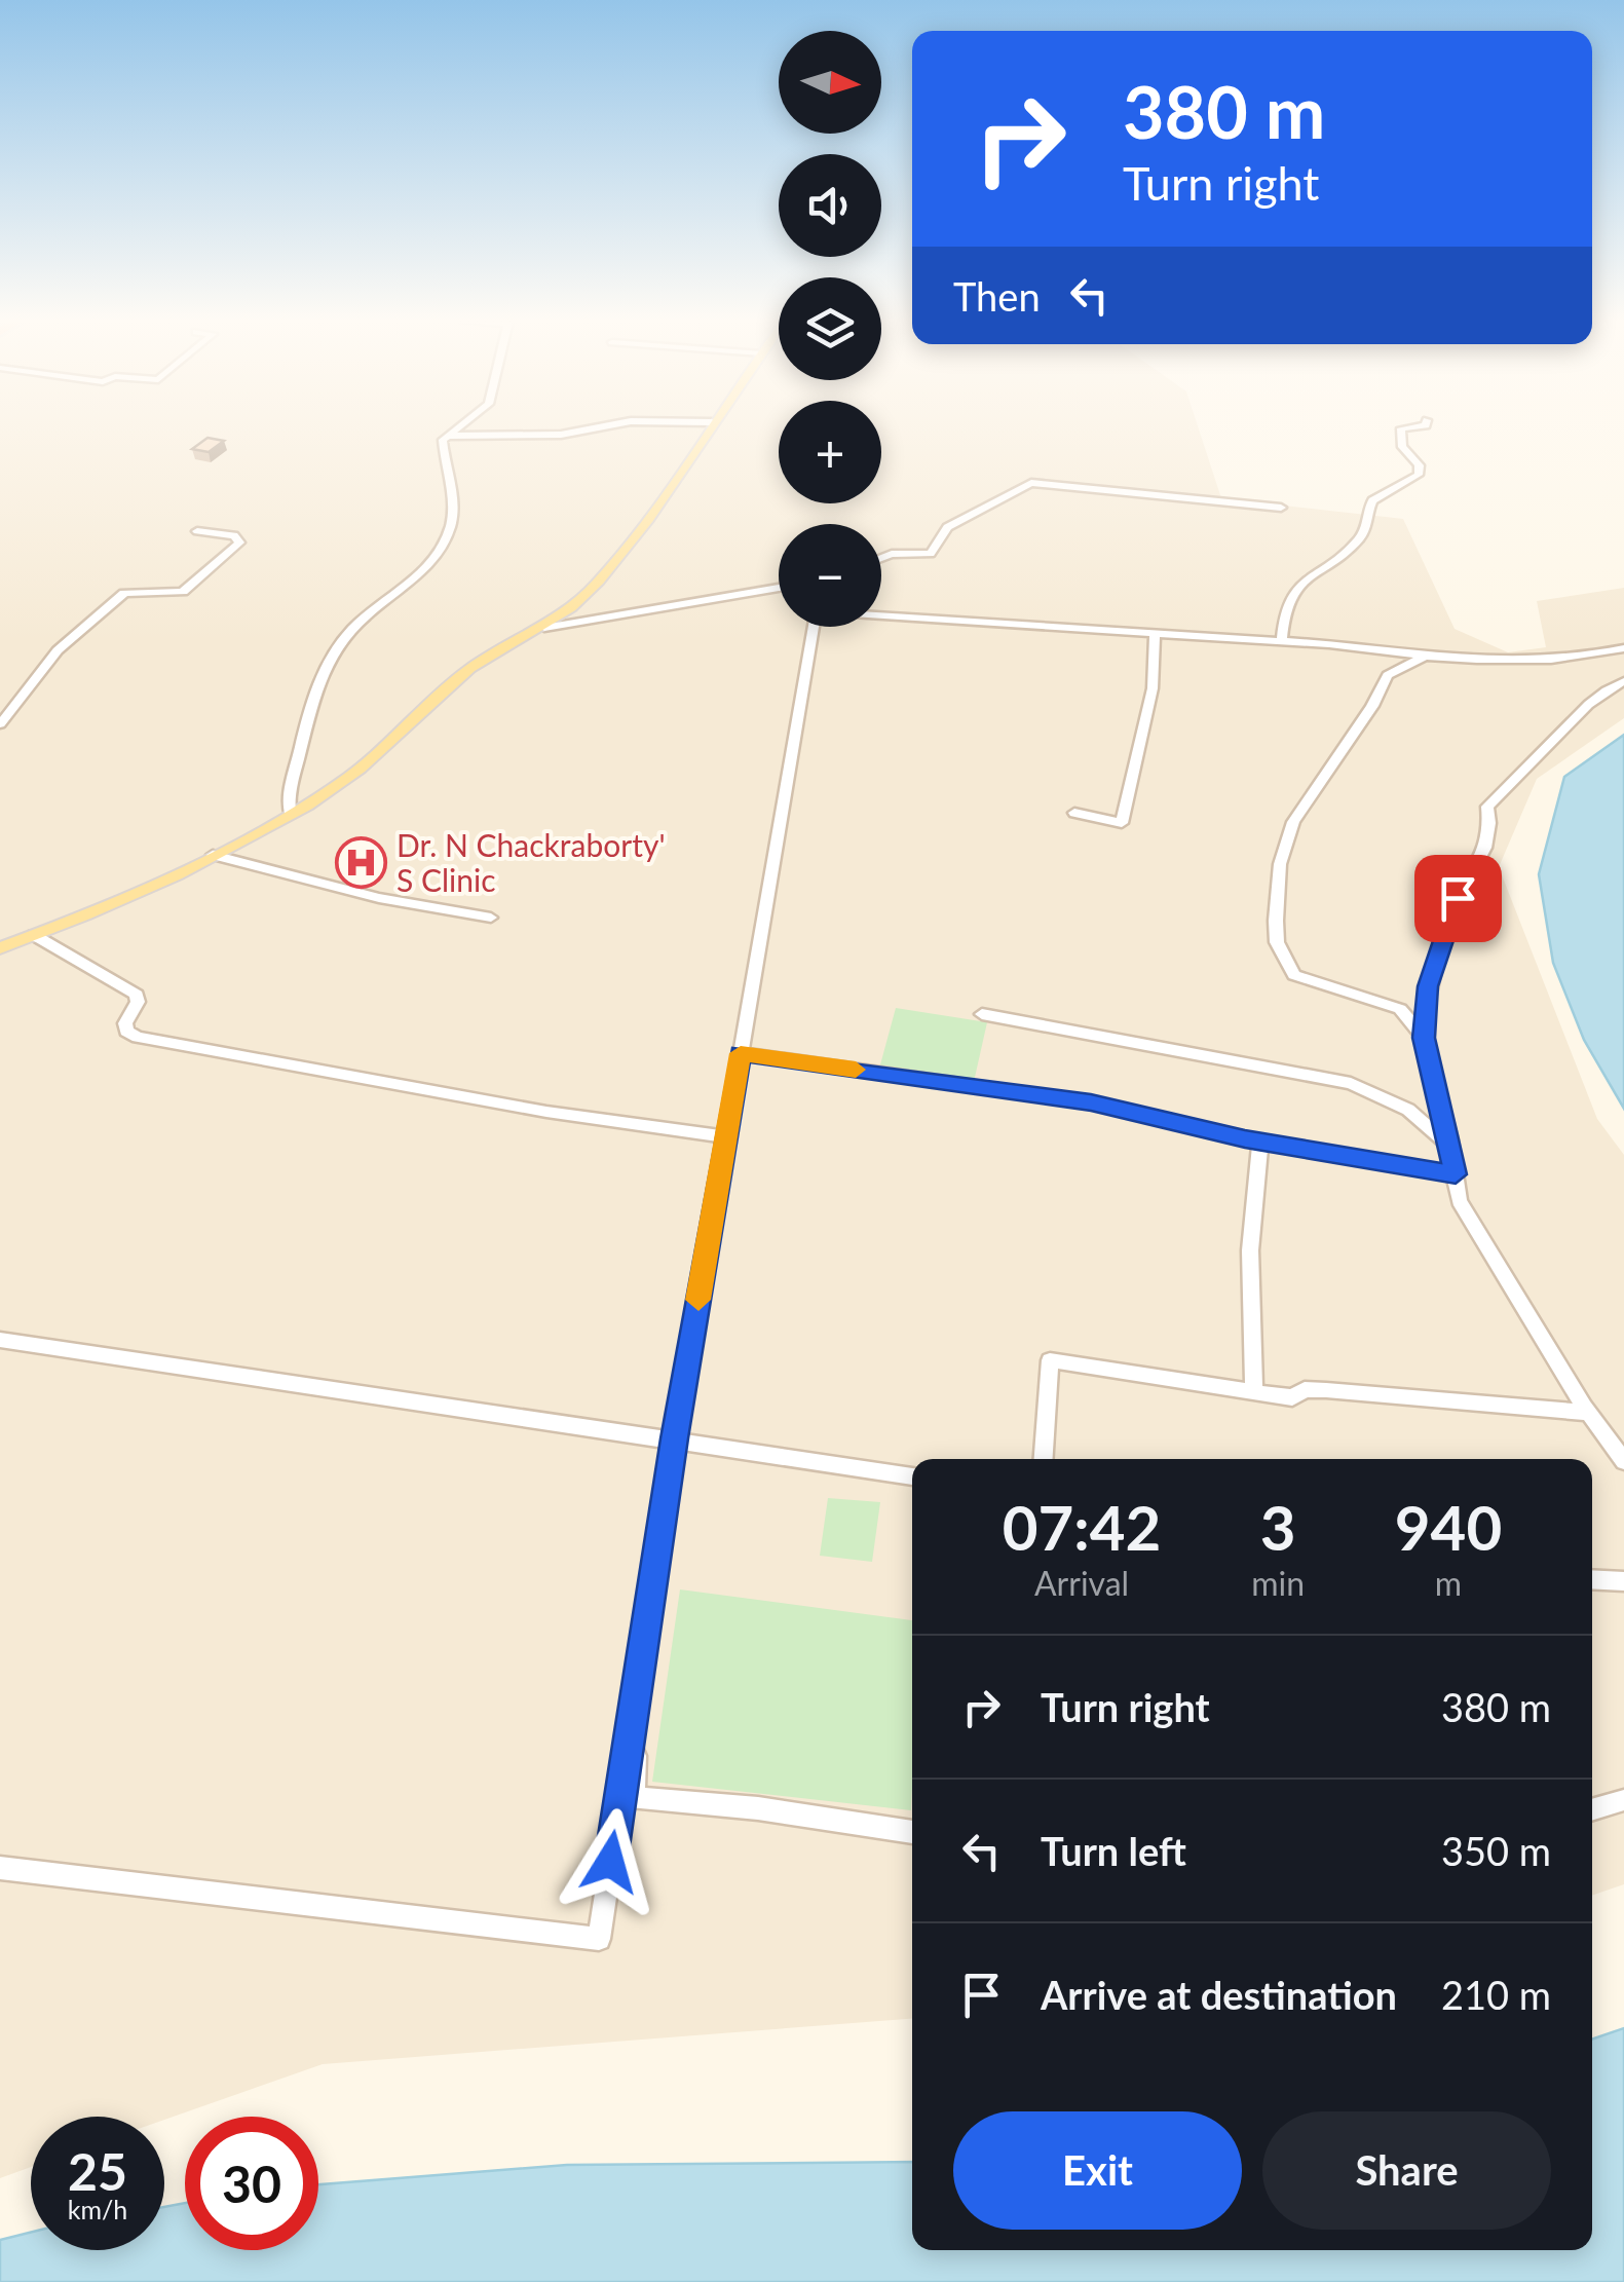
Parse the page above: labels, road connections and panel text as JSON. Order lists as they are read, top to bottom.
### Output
{
  "places": {
    "hospital": ["Dr. N Chackraborty' S Clinic"]
  },
  "north": "right",
  "page": {
    "map_buttons": ["+", "−"],
    "turn": ["380 m", "Turn right"],
    "then": "Then",
    "eta": [
      "07:42",
      "Arrival",
      "3",
      "min",
      "940",
      "m"
    ],
    "list": [
      {
        "name": "Turn right",
        "value": "380 m"
      },
      {
        "name": "Turn left",
        "value": "350 m"
      },
      {
        "name": "Arrive at destination",
        "value": "210 m"
      }
    ],
    "buttons": ["Exit", "Share"],
    "speed": "25 km/h",
    "limit": "30"
  }
}
